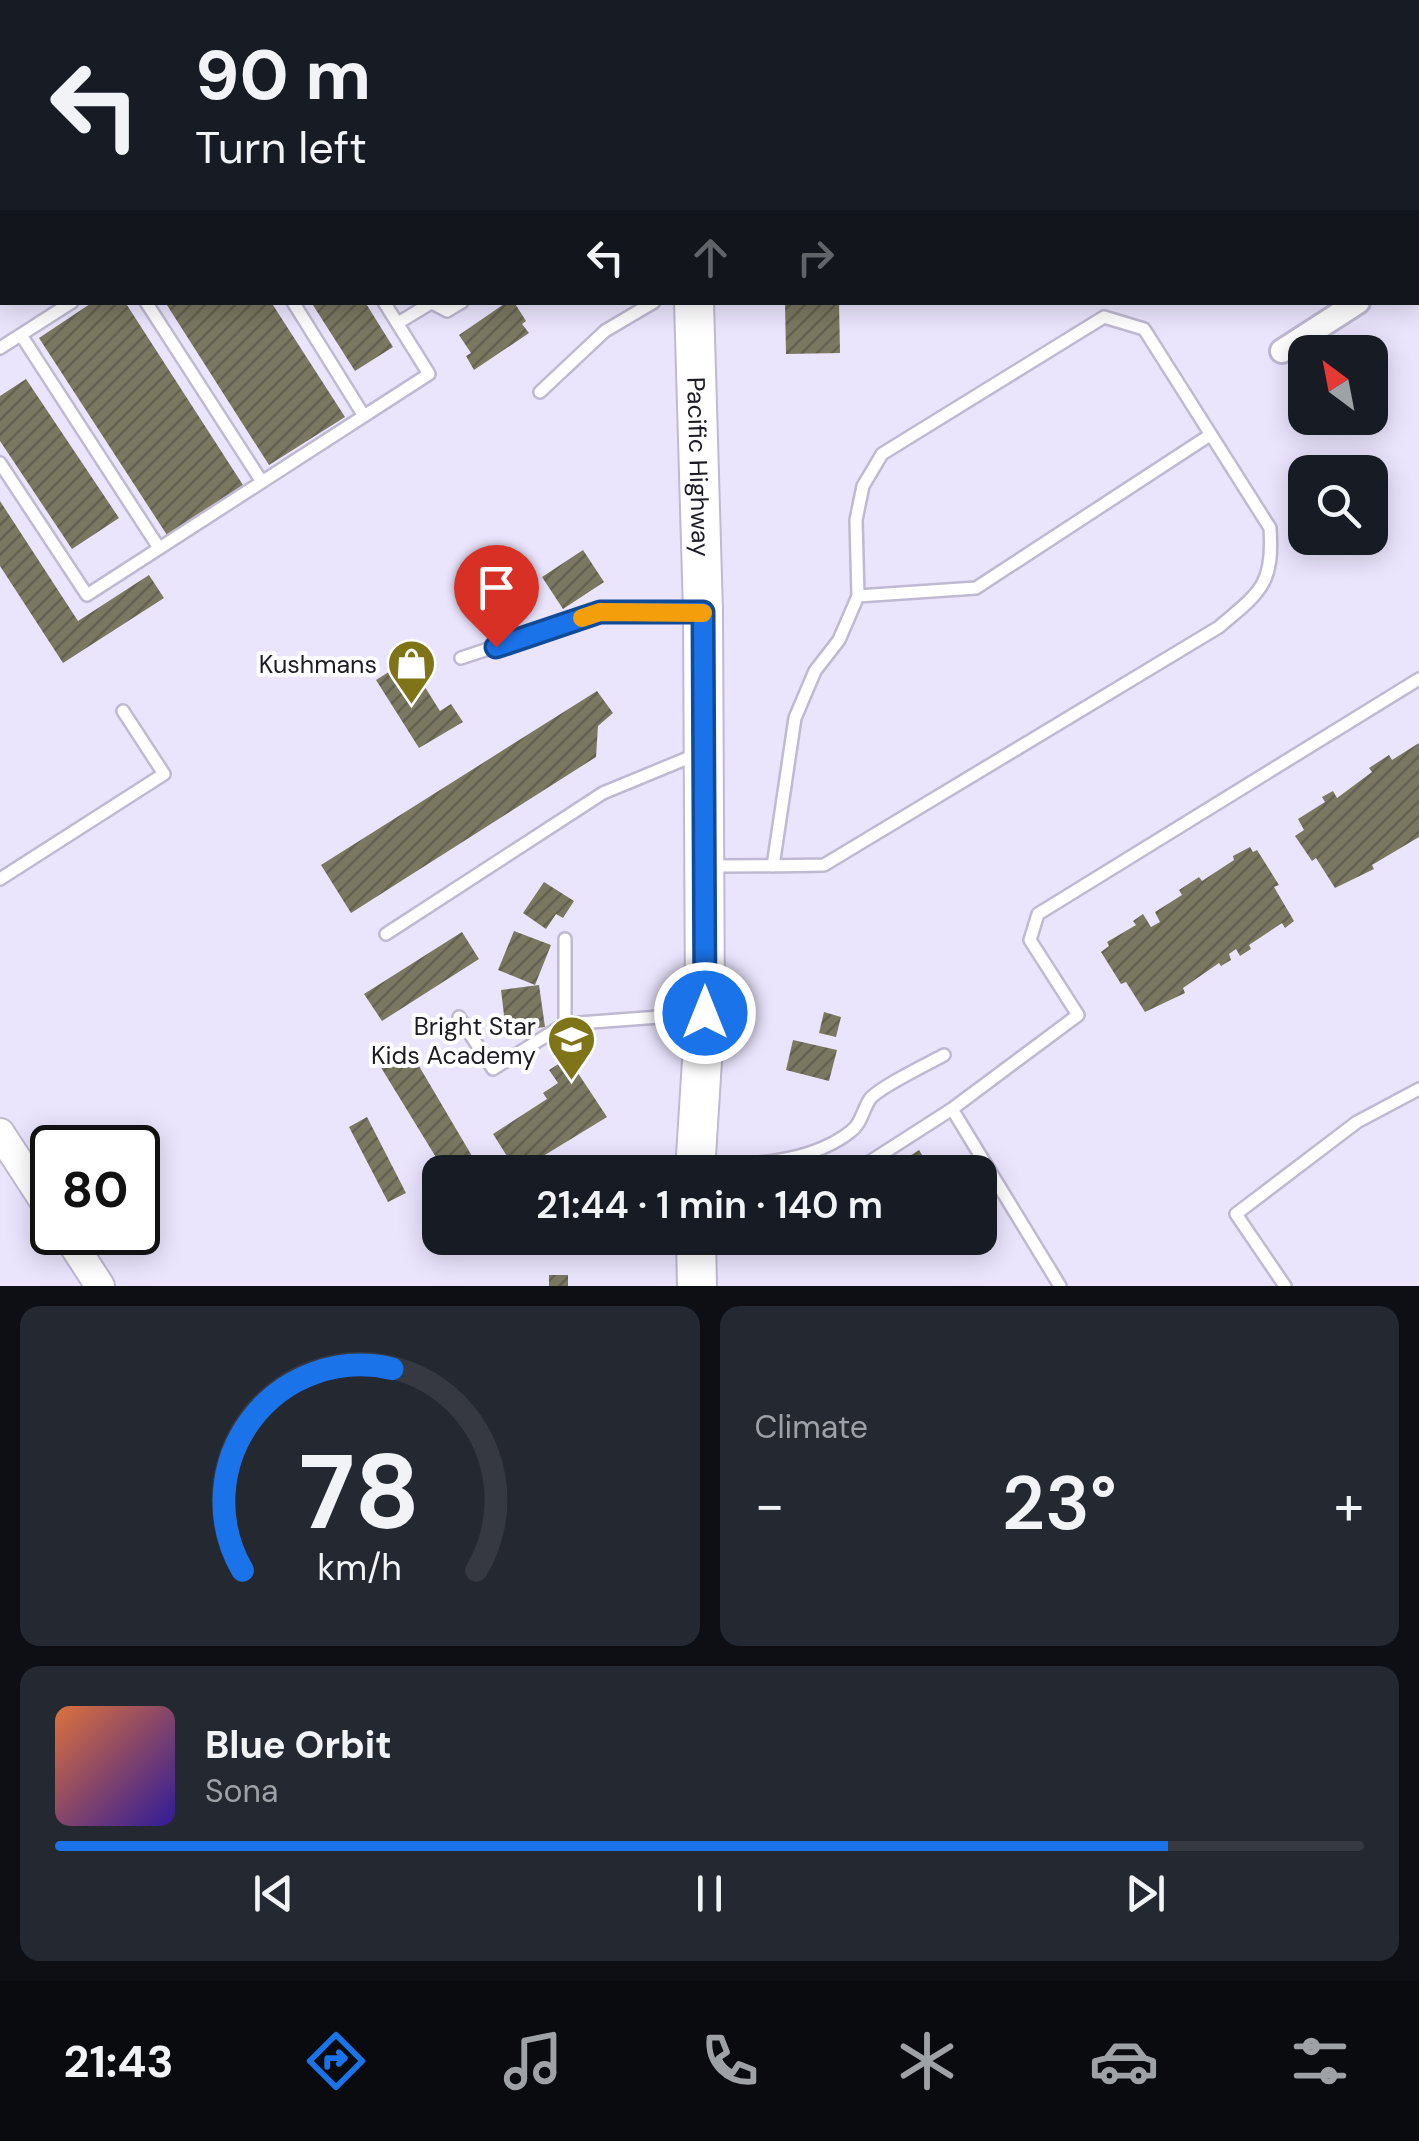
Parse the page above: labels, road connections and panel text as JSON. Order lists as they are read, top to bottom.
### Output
{
  "streets": {
    "highway": ["Pacific Highway"]
  },
  "places": {
    "shop": ["Kushmans"],
    "school or university": ["Bright Star Kids Academy"]
  },
  "north": "top left",
  "page": {
    "turn": ["90 m", "Turn left"],
    "limit": "80",
    "trip": "21:44 · 1 min · 140 m",
    "tile": "Climate",
    "heat": ["−", "23°", "+"],
    "song": ["Blue Orbit", "Sona"],
    "tabs": "21:43",
    "gauge": ["78", "km/h"]
  }
}
